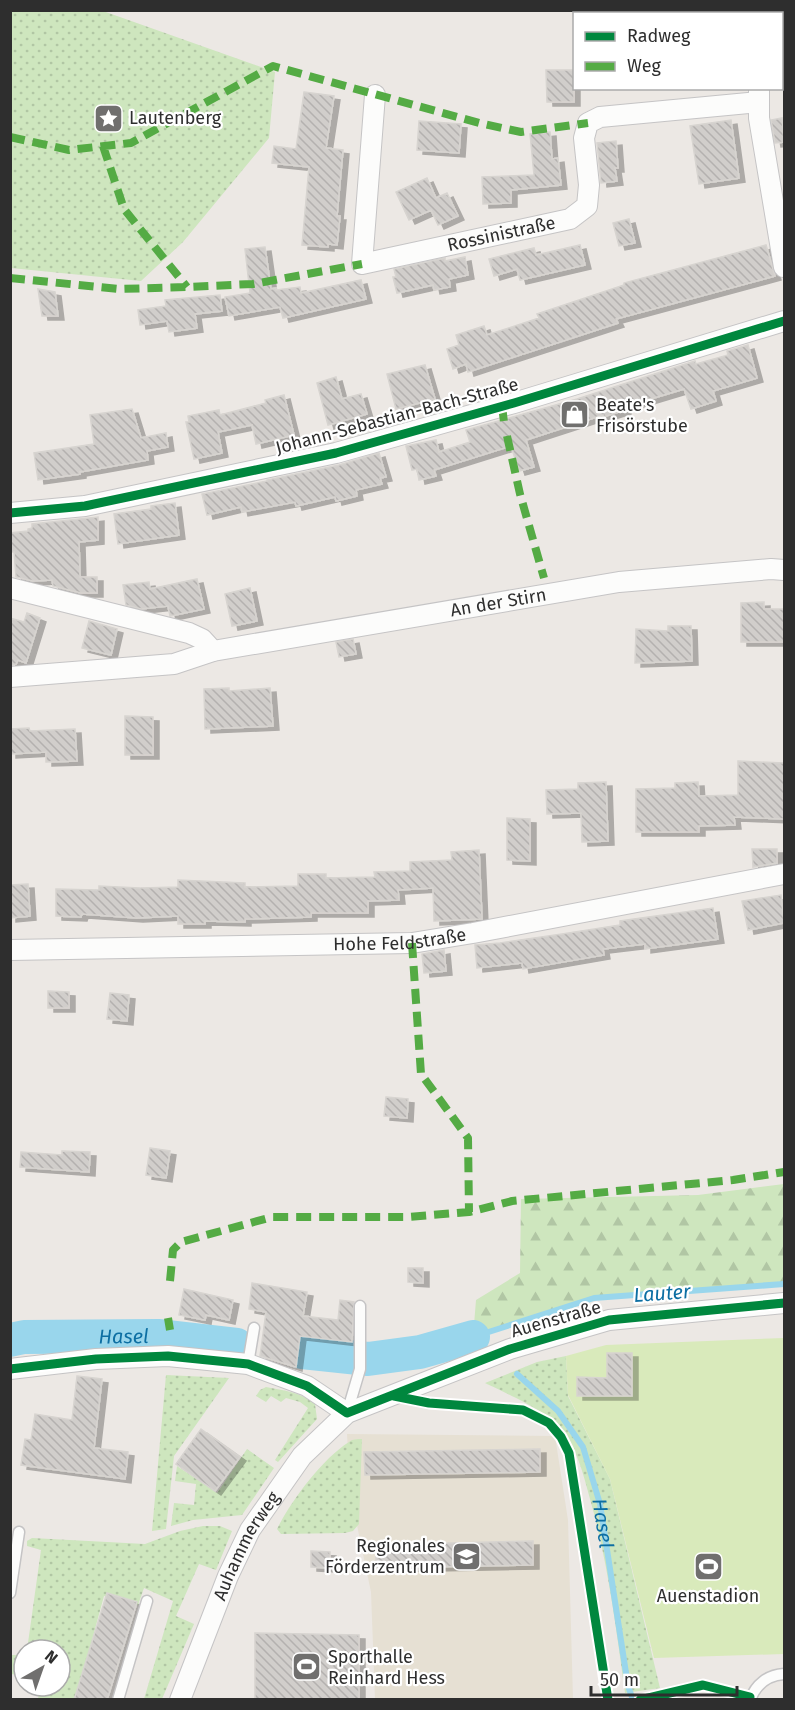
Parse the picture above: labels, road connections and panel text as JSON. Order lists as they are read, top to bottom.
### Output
{
  "streets": {
    "street": [
      "Rossinistraße",
      "Johann-Sebastian-Bach-Straße",
      "An der Stirn",
      "Hohe Feldstraße",
      "Auenstraße",
      "Auhammerweg"
    ]
  },
  "crossings": [
    ["Auenstraße", "Auhammerweg"]
  ],
  "water": ["Lauter", "Hasel"],
  "places": {
    "place": ["Lautenberg"],
    "shop": ["Beate's Frisörstube"],
    "school or university": ["Regionales Förderzentrum"],
    "sports": ["Auenstadion", "Sporthalle Reinhard Hess"]
  },
  "legend": ["Radweg", "Weg"],
  "scale_bar": "50 m",
  "north": "top right"
}
